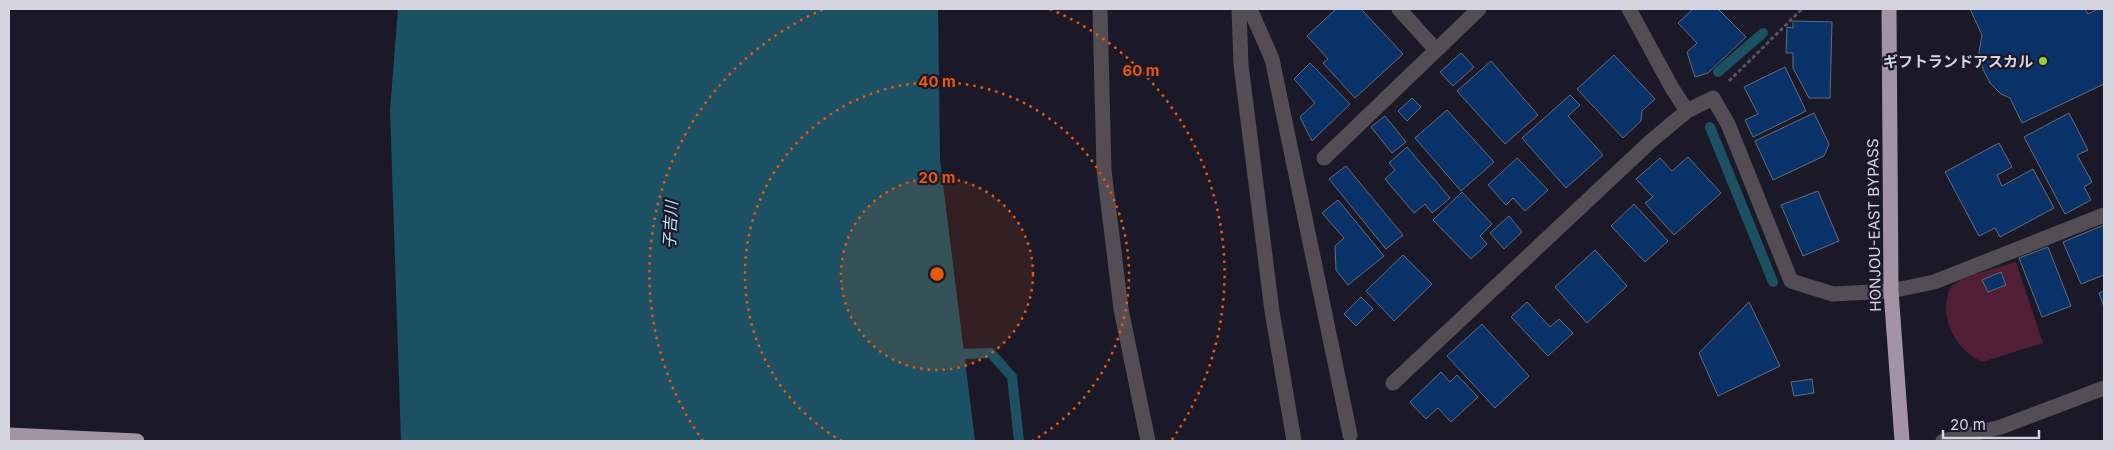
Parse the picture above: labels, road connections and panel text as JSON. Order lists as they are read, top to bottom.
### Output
{
  "streets": {
    "highway": ["HONJOU-EAST BYPASS"]
  },
  "water": ["子吉川"],
  "places": ["ギフトランドアスカル"],
  "scale_bar": "20 m",
  "rings": ["60 m", "40 m", "20 m"]
}
